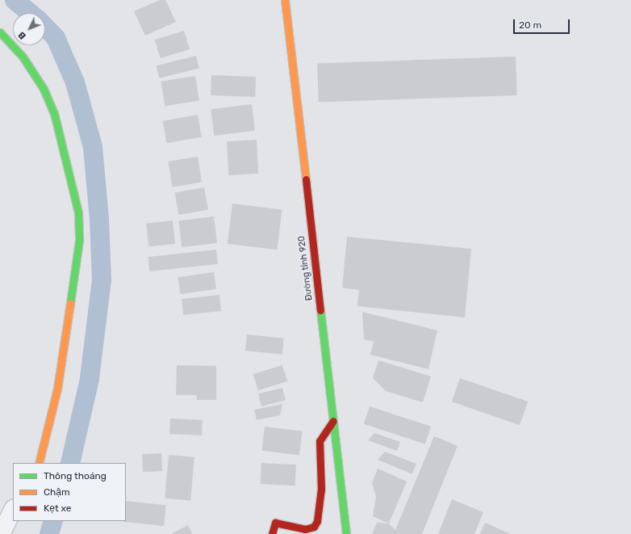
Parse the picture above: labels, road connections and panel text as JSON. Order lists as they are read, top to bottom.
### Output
{
  "streets": {
    "street": ["Đường tỉnh 920"]
  },
  "legend": ["Thông thoáng", "Chậm", "Kẹt xe"],
  "scale_bar": "20 m",
  "north": "bottom left"
}
